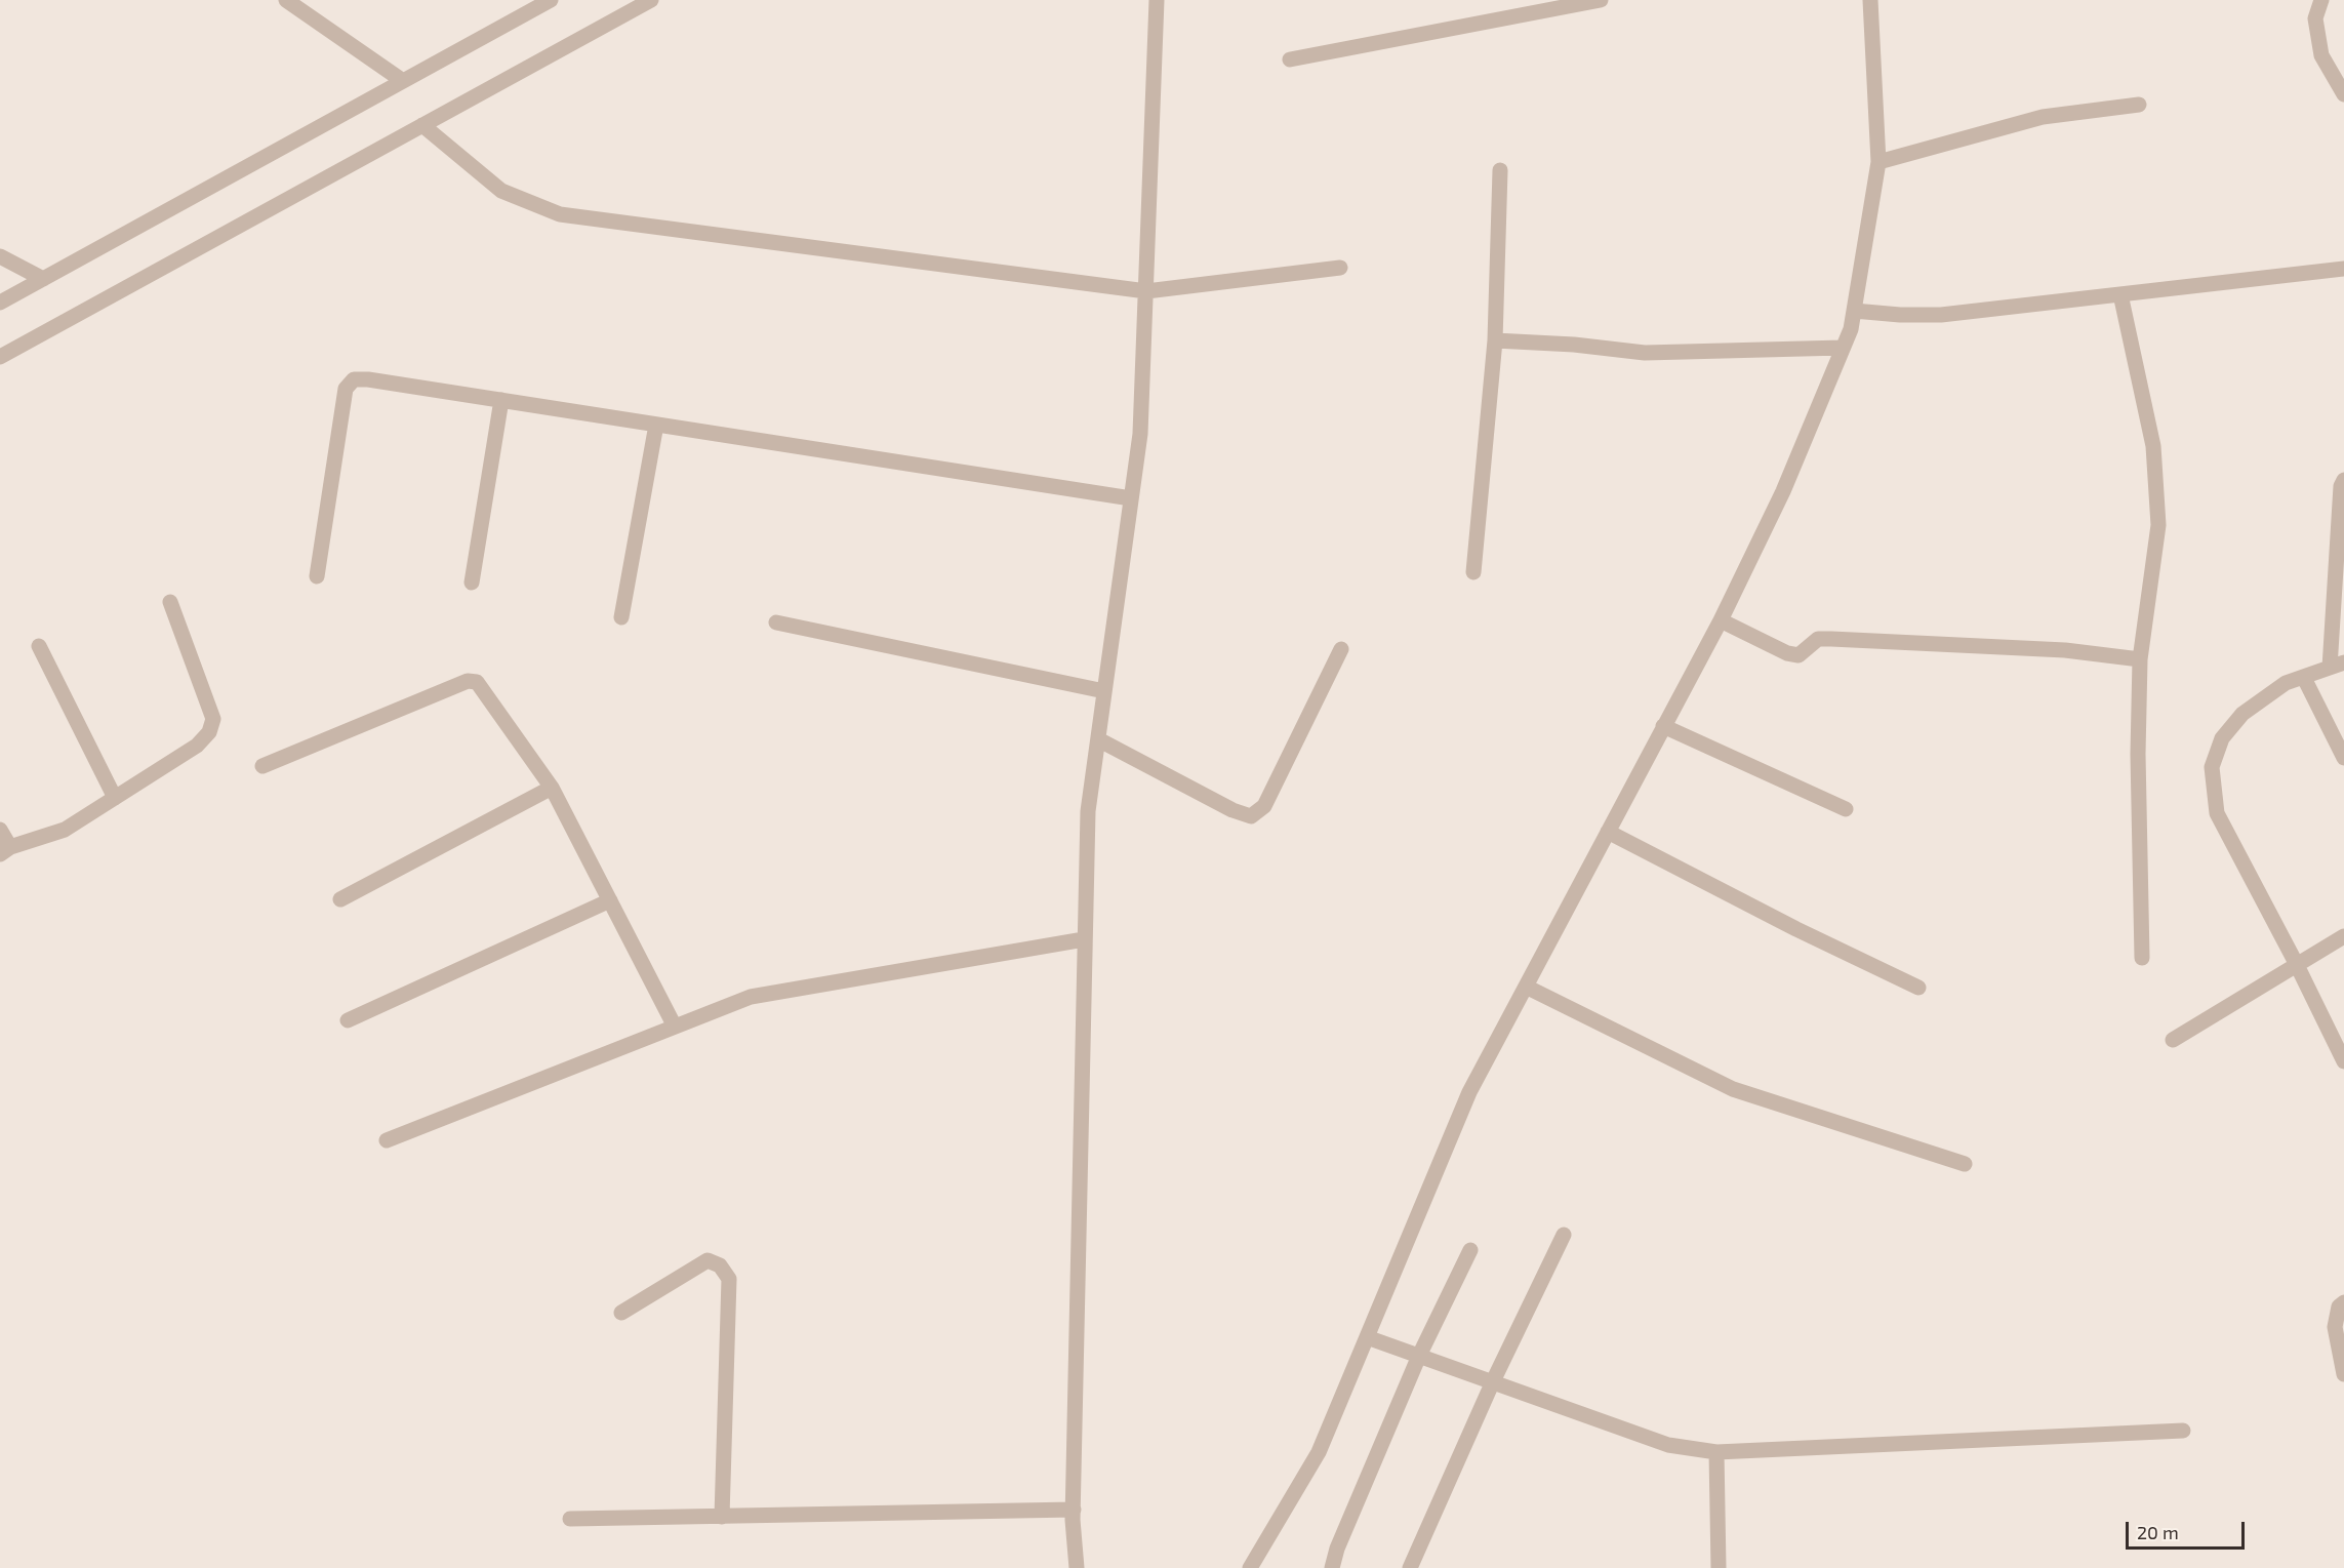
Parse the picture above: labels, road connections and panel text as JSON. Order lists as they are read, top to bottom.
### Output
{
  "scale_bar": "20 m"
}
